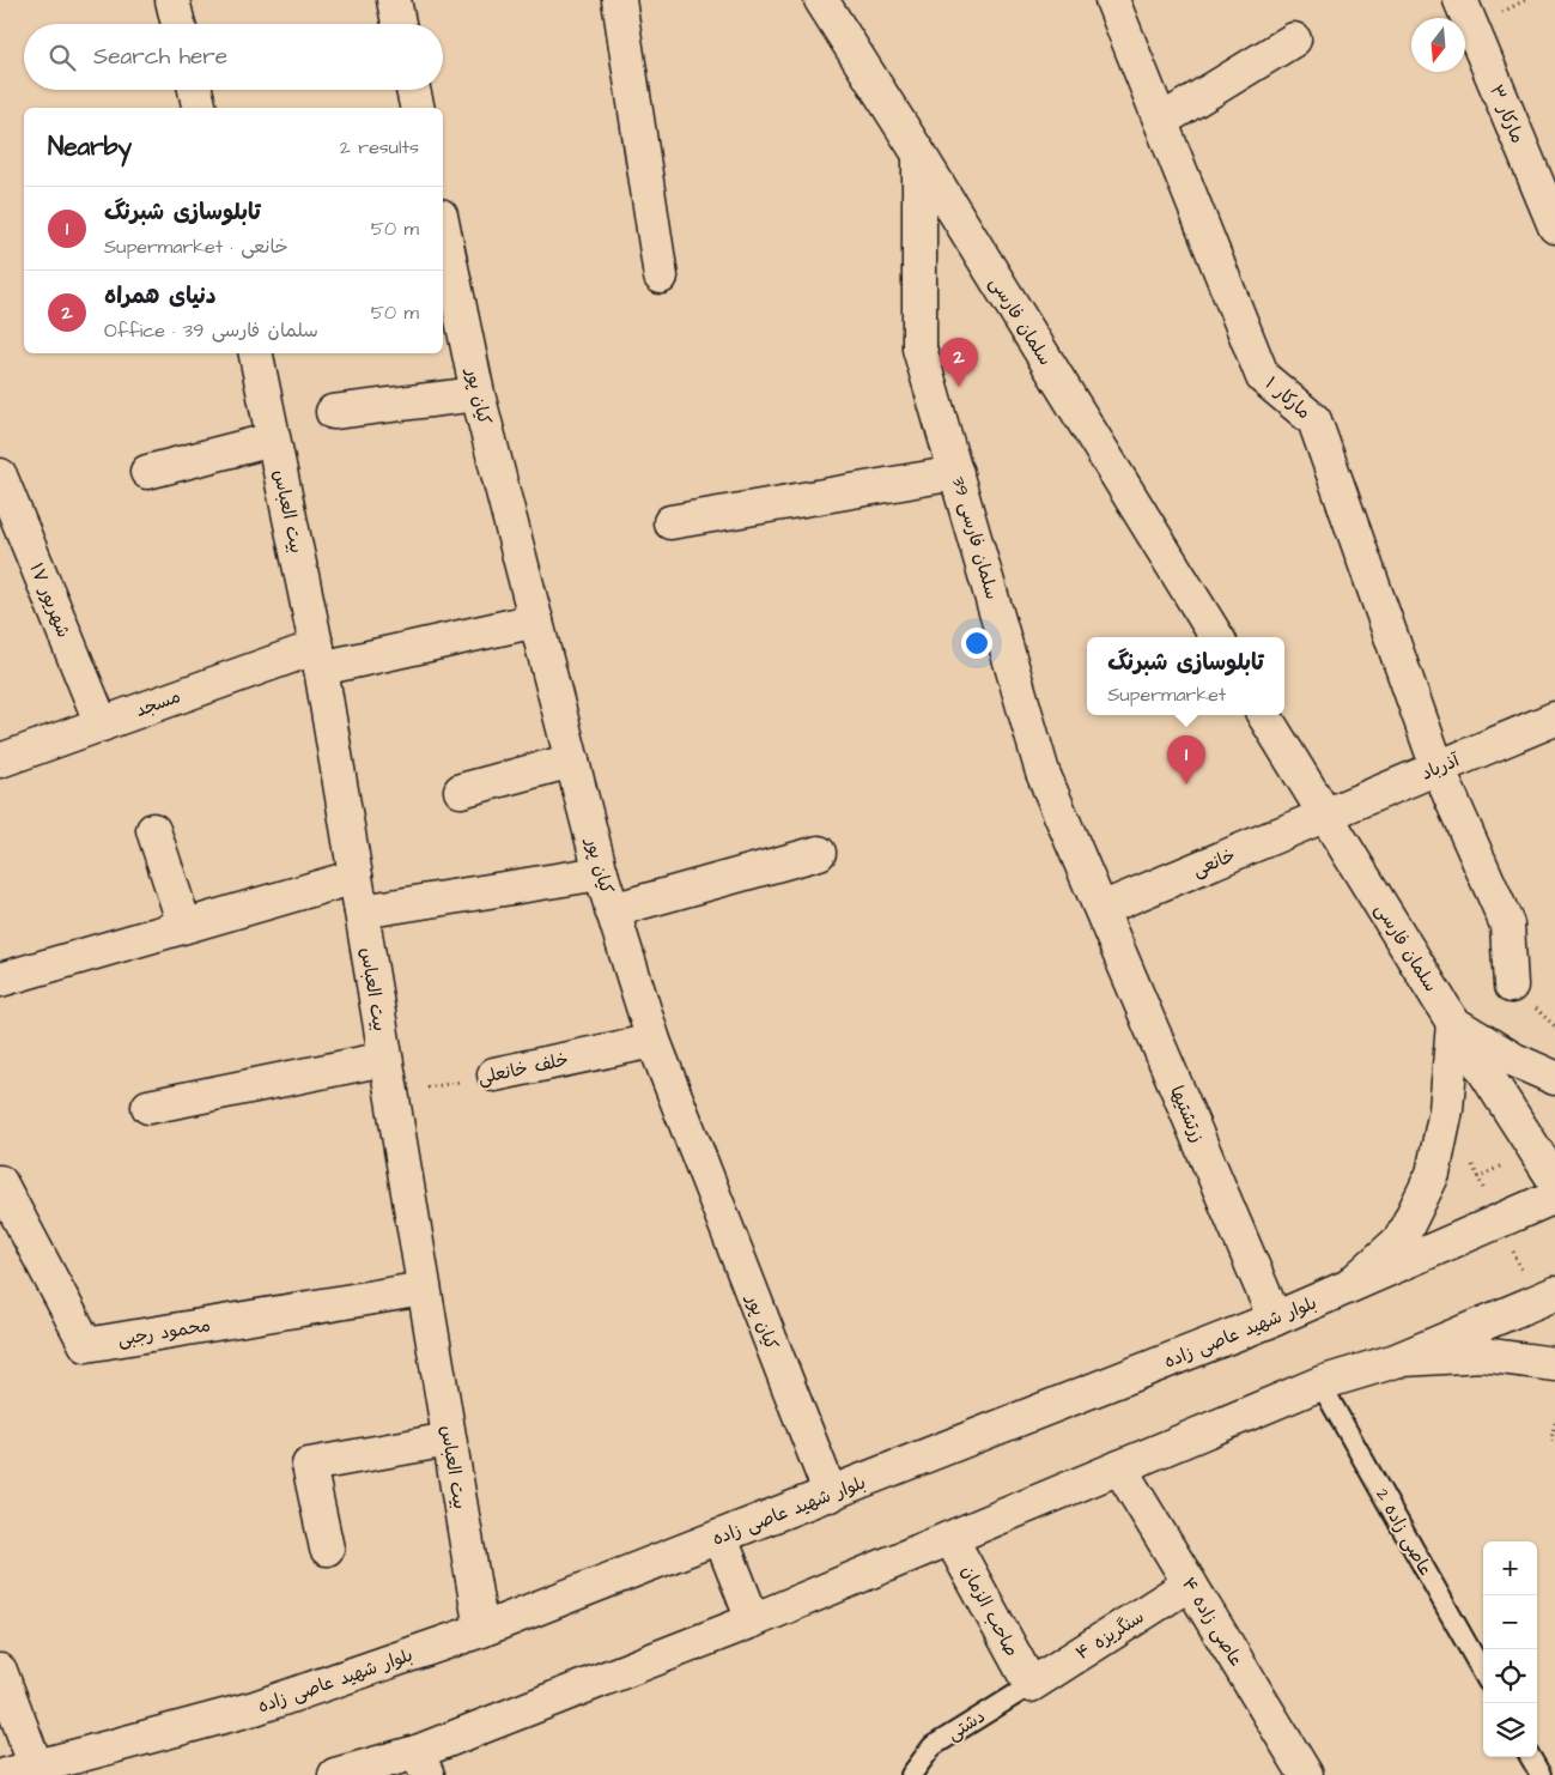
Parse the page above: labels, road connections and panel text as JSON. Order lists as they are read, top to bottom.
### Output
{
  "streets": {
    "street": [
      "مارکار ۳",
      "سلمان فارسی",
      "کیان پور",
      "مارکار ۱",
      "بیت العباس",
      "سلمان فارسی 39",
      "۱۷ شهریور",
      "مسجد",
      "آذرباد",
      "خانعی",
      "خلف خانعلی",
      "زرتشتیها",
      "محمود رجبی",
      "بلوار شهید عاصی زاده",
      "صاحب الزمان",
      "عاصی زاده ۴",
      "سنگریزه ۴"
    ],
    "lane": ["عاصی زاده 2", "دشتی"]
  },
  "crossings": [
    ["سلمان فارسی", "سلمان فارسی 39"],
    ["سلمان فارسی", "آذرباد"],
    ["سلمان فارسی", "خانعی"],
    ["کیان پور", "مسجد"],
    ["کیان پور", "خلف خانعلی"],
    ["کیان پور", "بلوار شهید عاصی زاده"],
    ["مارکار ۱", "آذرباد"],
    ["بیت العباس", "مسجد"],
    ["بیت العباس", "خلف خانعلی"],
    ["بیت العباس", "محمود رجبی"],
    ["بیت العباس", "بلوار شهید عاصی زاده"],
    ["سلمان فارسی 39", "خانعی"],
    ["سلمان فارسی 39", "زرتشتیها"],
    ["۱۷ شهریور", "مسجد"],
    ["آذرباد", "خانعی"],
    ["خانعی", "زرتشتیها"],
    ["زرتشتیها", "بلوار شهید عاصی زاده"],
    ["صاحب الزمان", "سنگریزه ۴"],
    ["صاحب الزمان", "دشتی"],
    ["عاصی زاده ۴", "سنگریزه ۴"],
    ["سنگریزه ۴", "دشتی"]
  ],
  "north": "bottom",
  "page": {
    "search": "Search here",
    "heading": ["Nearby", "2 results"],
    "list": [
      {
        "mark": "1",
        "name": "تابلوسازی شبرنگ",
        "note": "Supermarket · خانعی",
        "value": "50 m"
      },
      {
        "mark": "2",
        "name": "دنیای همراه",
        "note": "Office · سلمان فارسی 39",
        "value": "50 m"
      }
    ],
    "pins": ["2", "1"],
    "popup": ["تابلوسازی شبرنگ", "Supermarket"],
    "map_buttons": ["+", "−"]
  }
}
